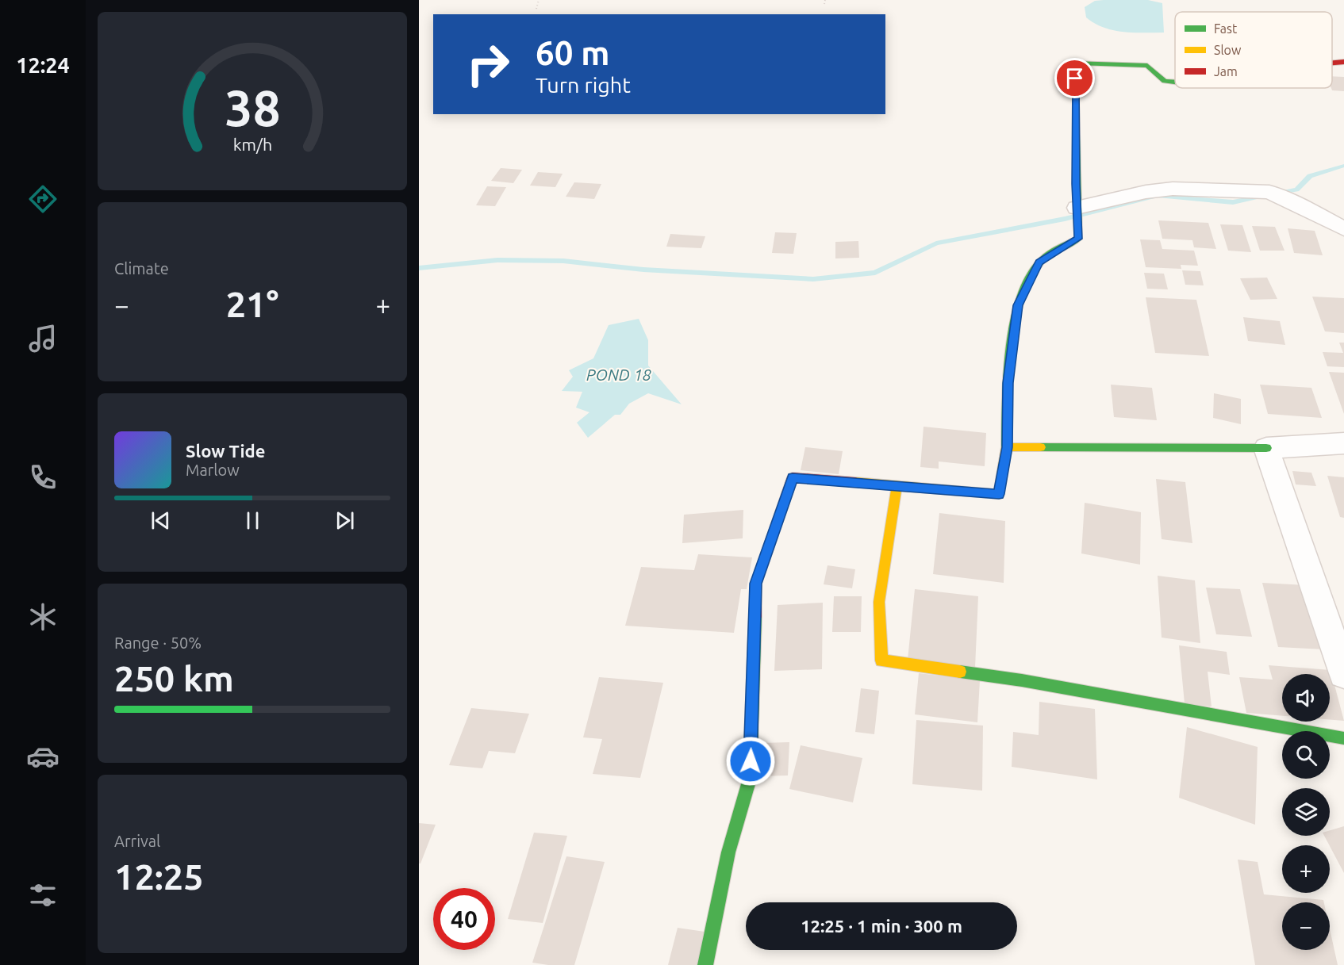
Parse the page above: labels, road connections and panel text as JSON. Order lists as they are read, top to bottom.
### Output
{
  "water": ["POND 18"],
  "legend": ["Fast", "Slow", "Jam"],
  "page": {
    "tabs": "12:24",
    "turn": ["60 m", "Turn right"],
    "tile": [
      "Climate",
      ["Range · 50%", "250 km"],
      ["Arrival", "12:25"]
    ],
    "heat": ["−", "21°", "+"],
    "song": ["Slow Tide", "Marlow"],
    "map_buttons": ["+", "−"],
    "limit": "40",
    "trip": "12:25 · 1 min · 300 m",
    "gauge": ["38", "km/h"]
  }
}
